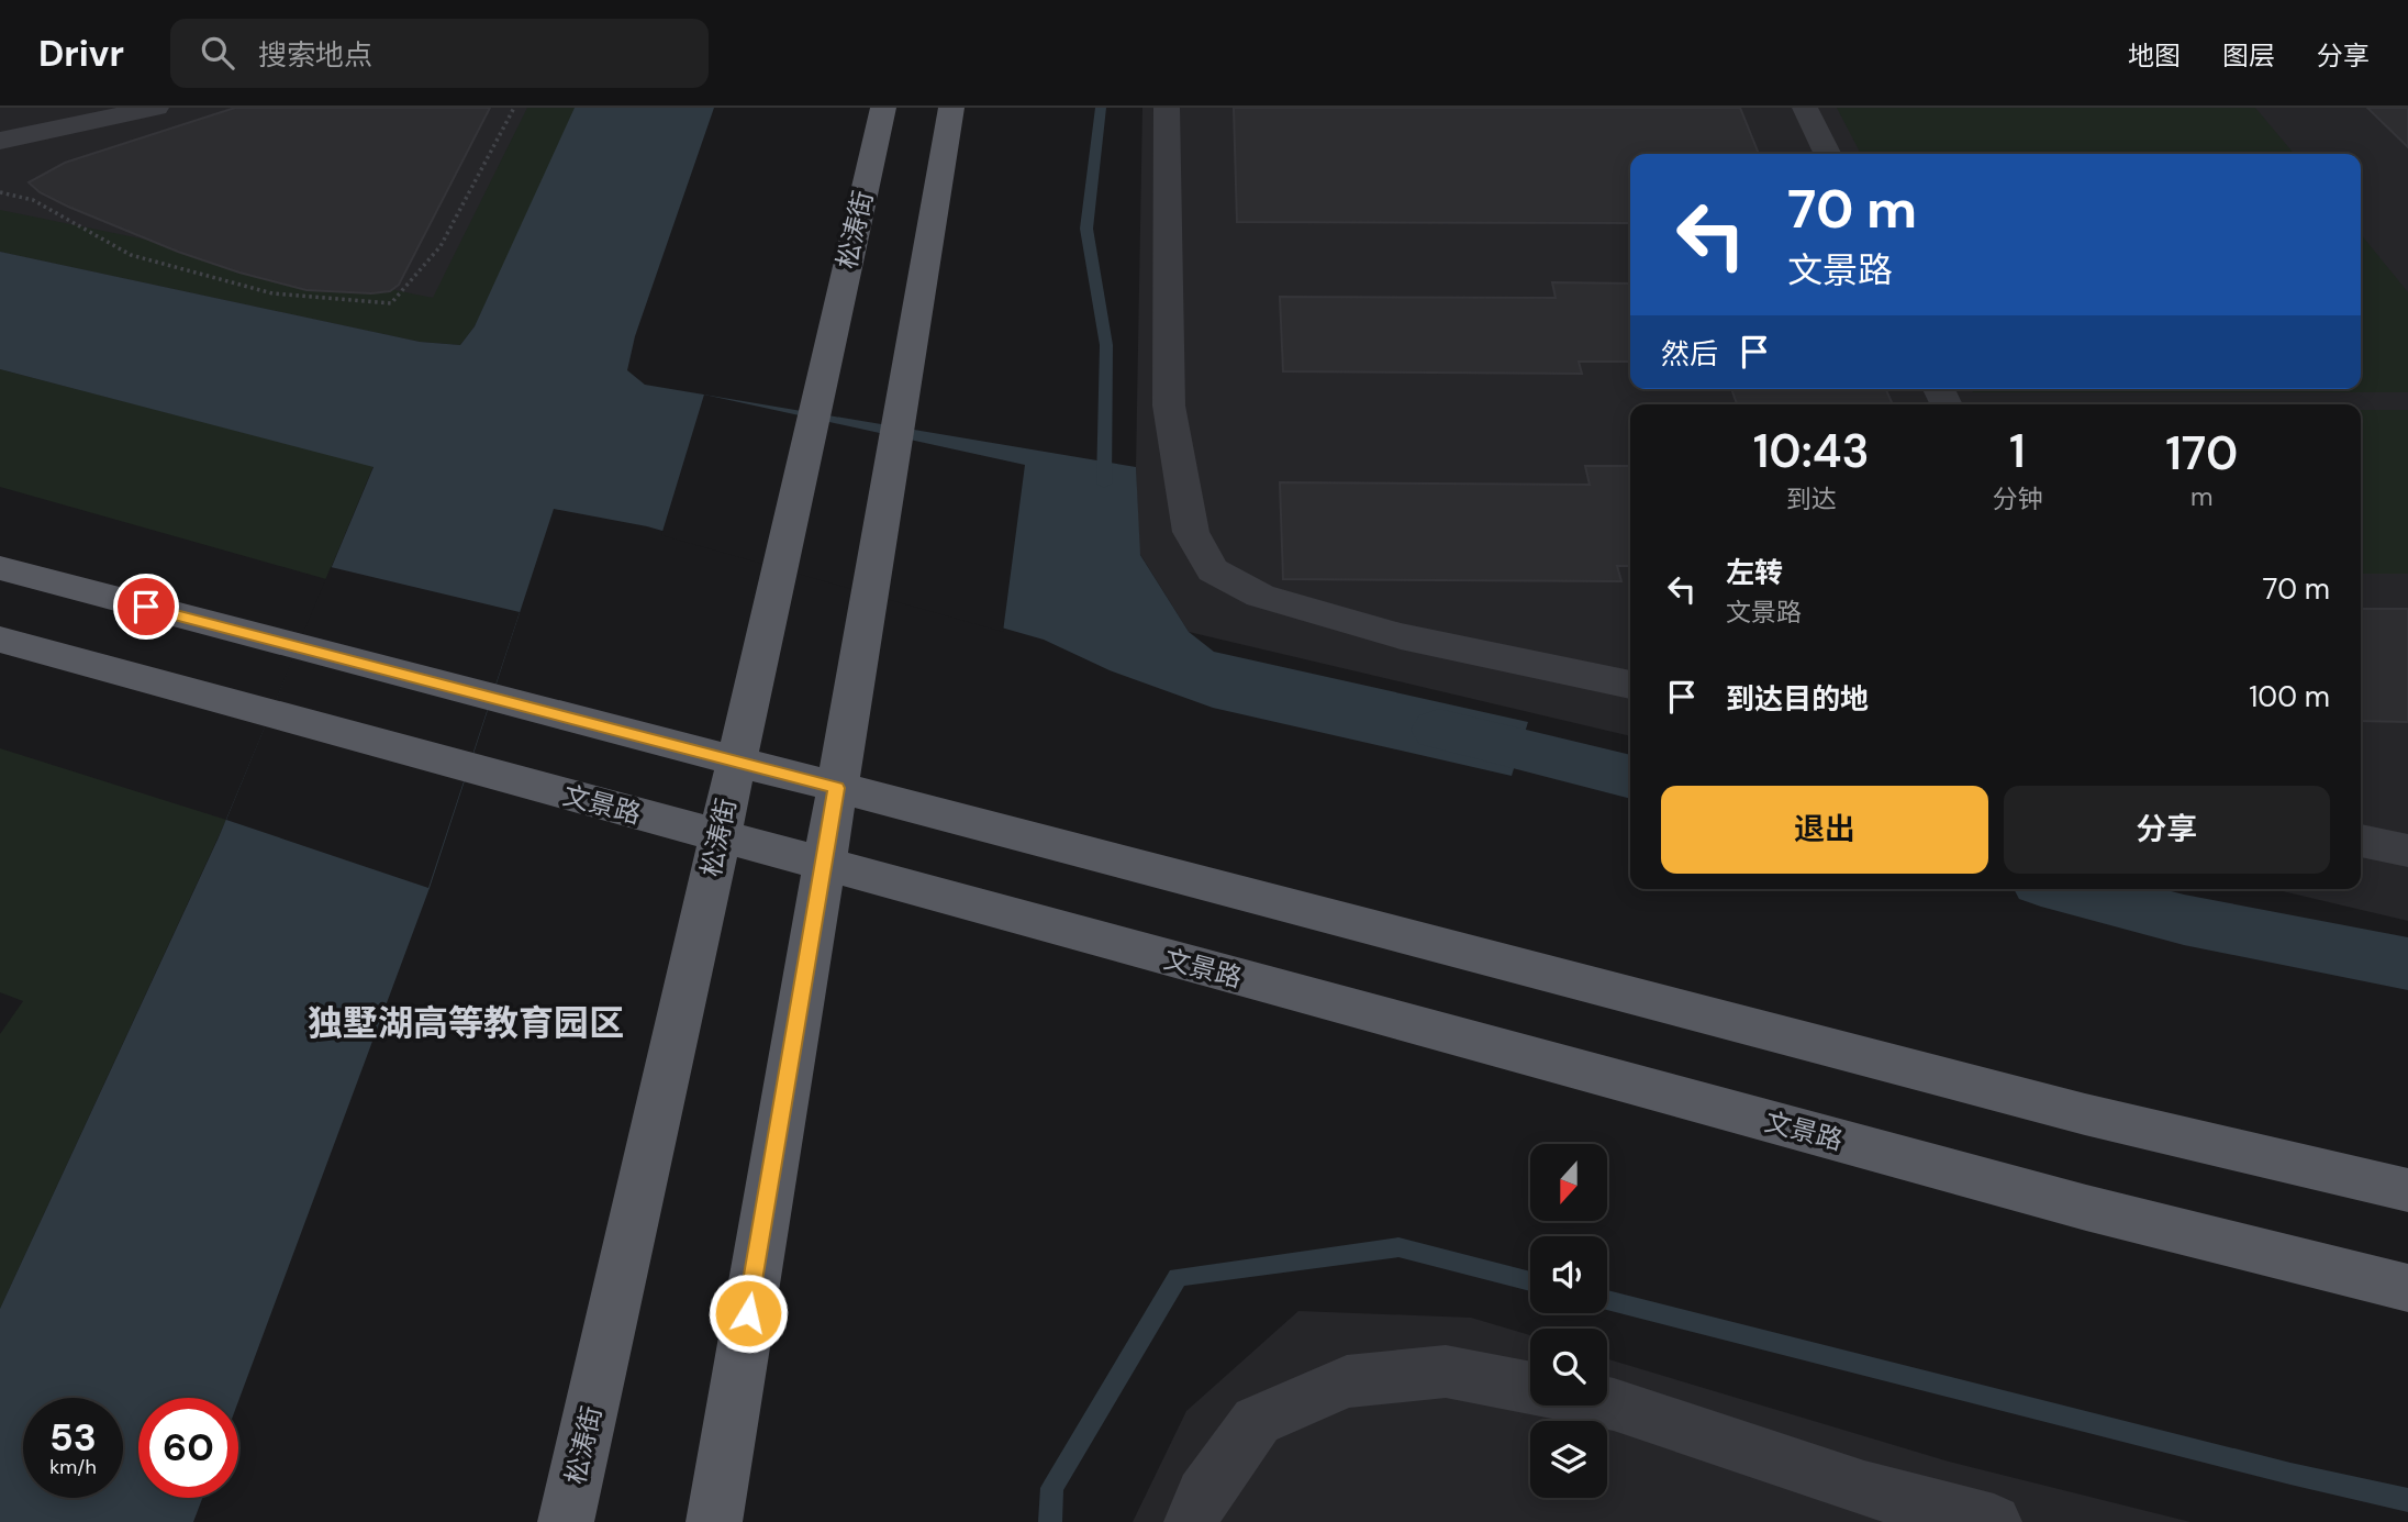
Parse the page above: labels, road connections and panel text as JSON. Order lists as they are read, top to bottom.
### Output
{
  "streets": {
    "main road": ["松涛街", "文景路"]
  },
  "crossings": [
    ["松涛街", "文景路"]
  ],
  "districts": ["独墅湖高等教育园区"],
  "north": "bottom",
  "page": {
    "header": "Drivr",
    "search": "搜索地点",
    "nav": ["地图", "图层", "分享"],
    "turn": ["70 m", "文景路"],
    "then": "然后",
    "eta": [
      "10:43",
      "到达",
      "1",
      "分钟",
      "170",
      "m"
    ],
    "list": [
      {
        "name": "左转",
        "note": "文景路",
        "value": "70 m"
      },
      {
        "name": "到达目的地",
        "value": "100 m"
      }
    ],
    "buttons": ["退出", "分享"],
    "speed": "53 km/h",
    "limit": "60"
  }
}
